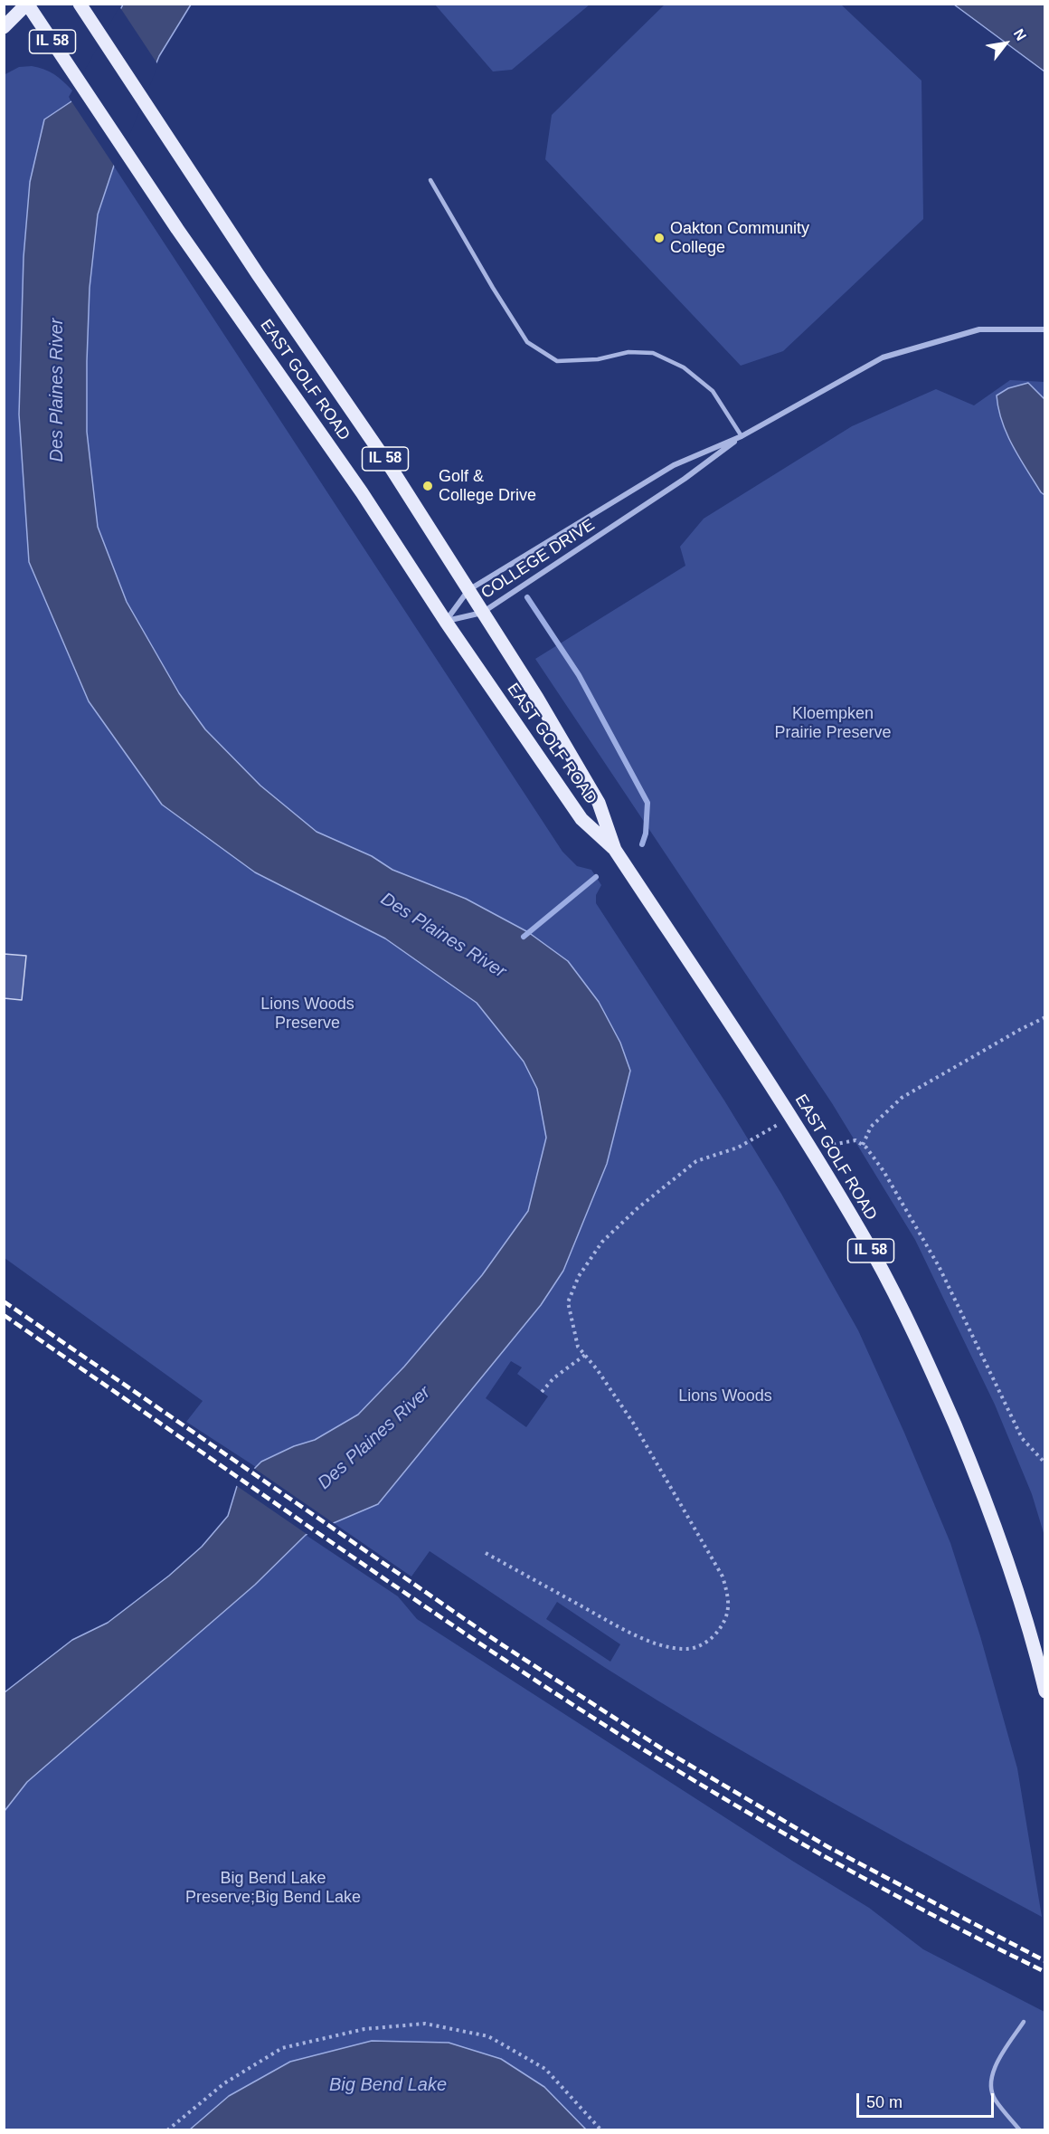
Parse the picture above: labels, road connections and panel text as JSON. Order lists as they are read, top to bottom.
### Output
{
  "streets": {
    "main road": ["IL 58", "EAST GOLF ROAD"],
    "street": ["COLLEGE DRIVE"]
  },
  "crossings": [
    ["EAST GOLF ROAD", "COLLEGE DRIVE"]
  ],
  "water": ["Des Plaines River", "Big Bend Lake"],
  "parks": [
    "Kloempken Prairie Preserve",
    "Lions Woods Preserve",
    "Lions Woods",
    "Big Bend Lake Preserve;Big Bend Lake"
  ],
  "places": ["Oakton Community College", "Golf & College Drive"],
  "scale_bar": "50 m",
  "north": "top right"
}
